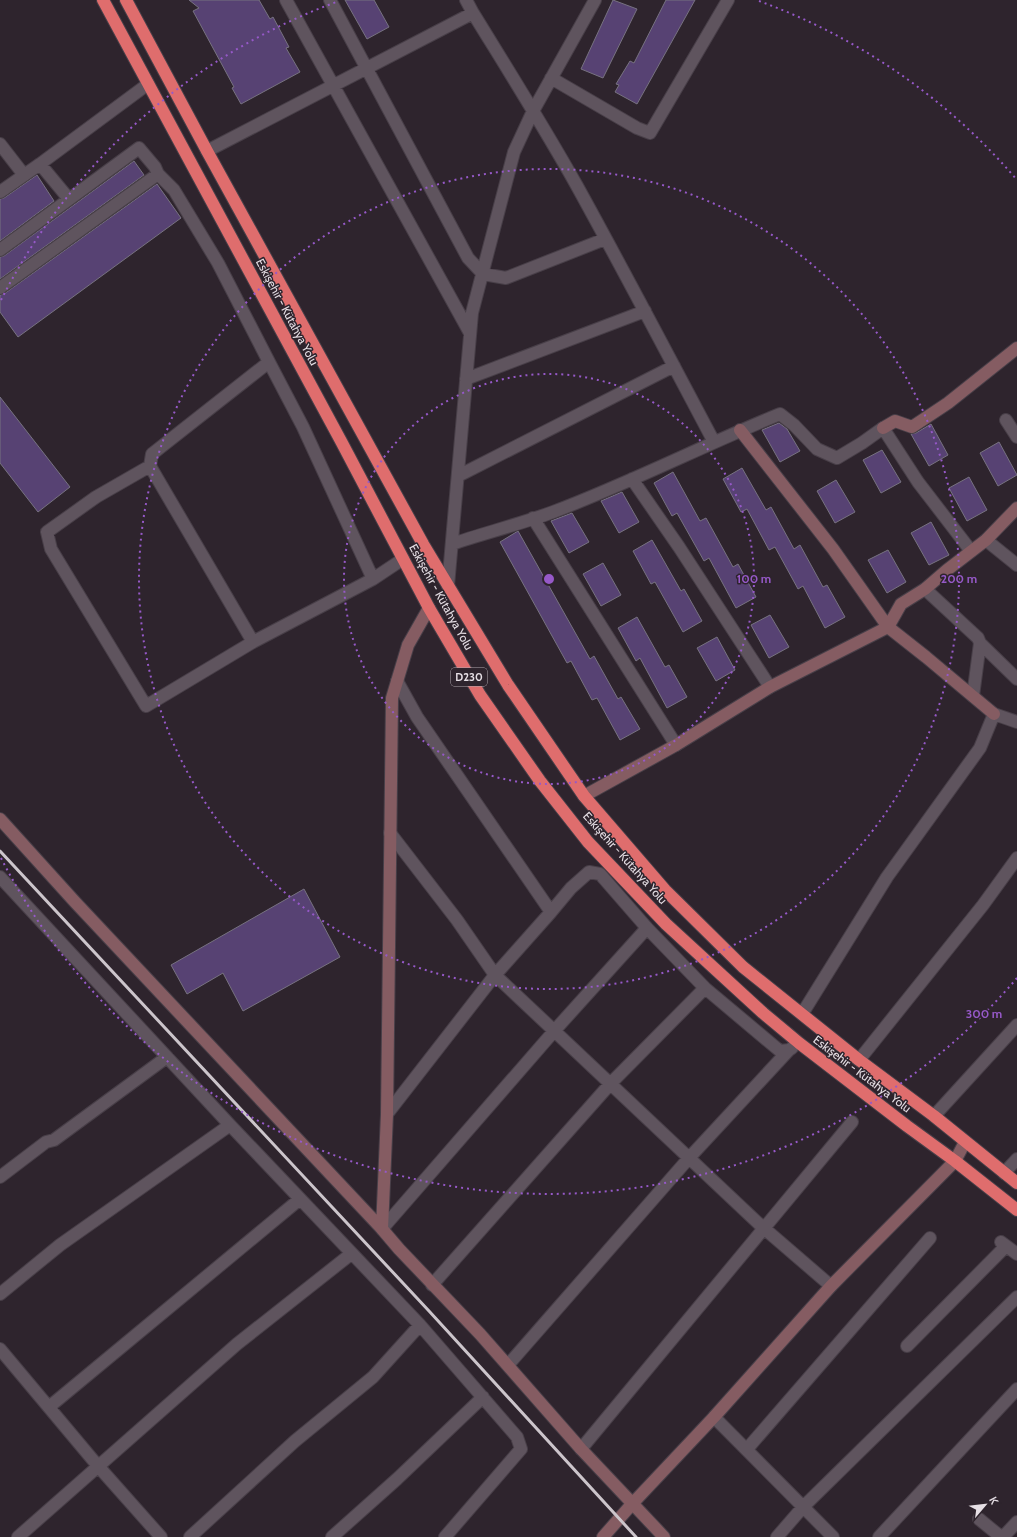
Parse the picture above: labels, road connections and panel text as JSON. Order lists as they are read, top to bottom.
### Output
{
  "streets": {
    "highway": ["Eskişehir - Kütahya Yolu", "D230"]
  },
  "north": "top right",
  "rings": ["100 m", "200 m", "300 m"]
}
